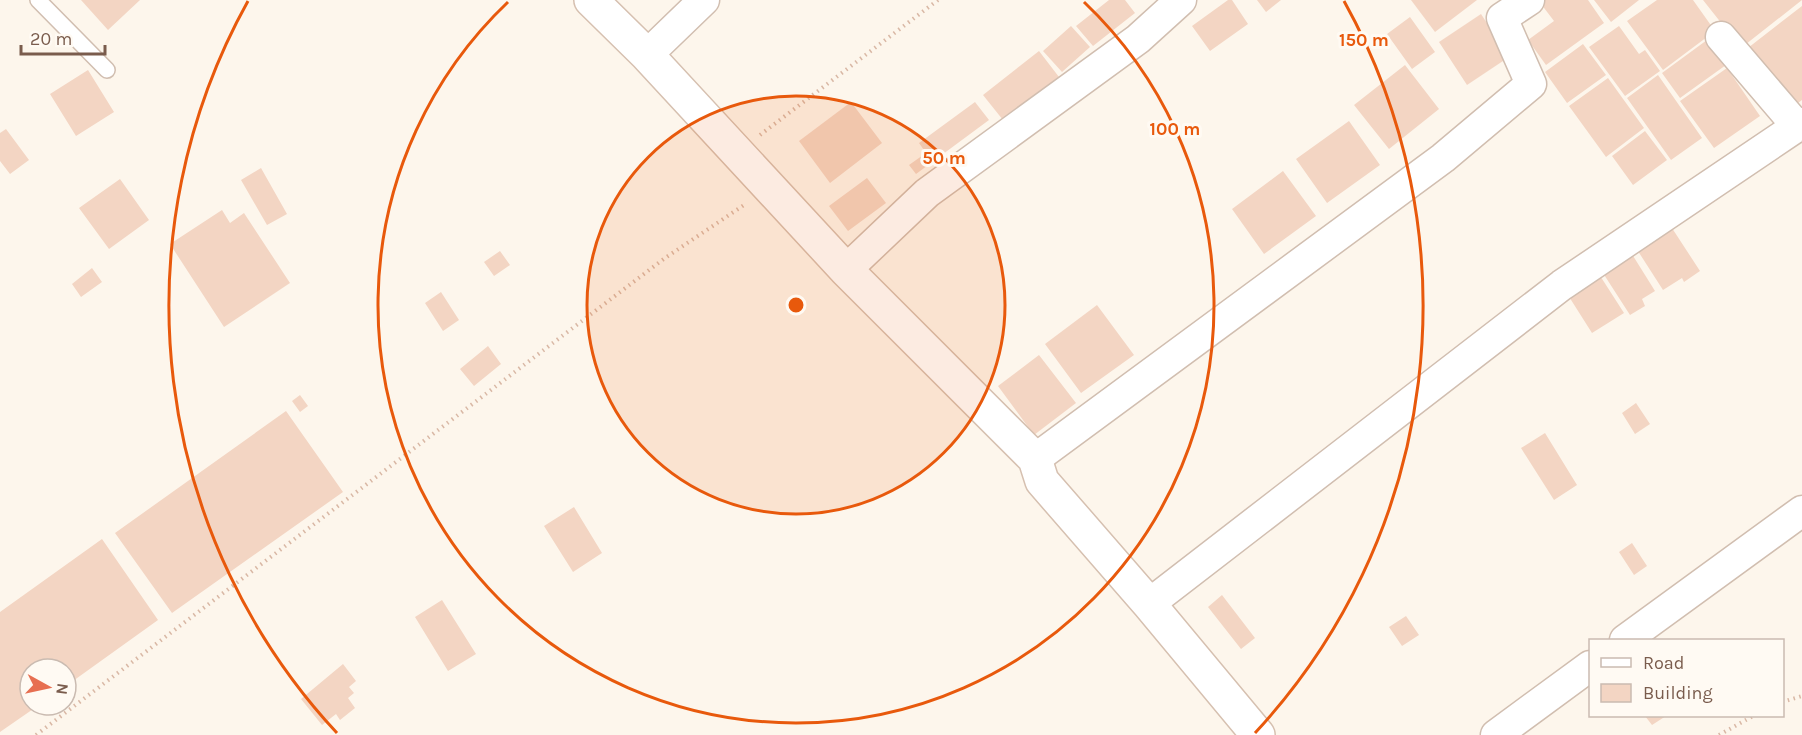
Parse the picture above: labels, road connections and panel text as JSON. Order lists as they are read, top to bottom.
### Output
{
  "legend": ["Road", "Building"],
  "scale_bar": "20 m",
  "north": "right",
  "rings": ["150 m", "100 m", "50 m"]
}
